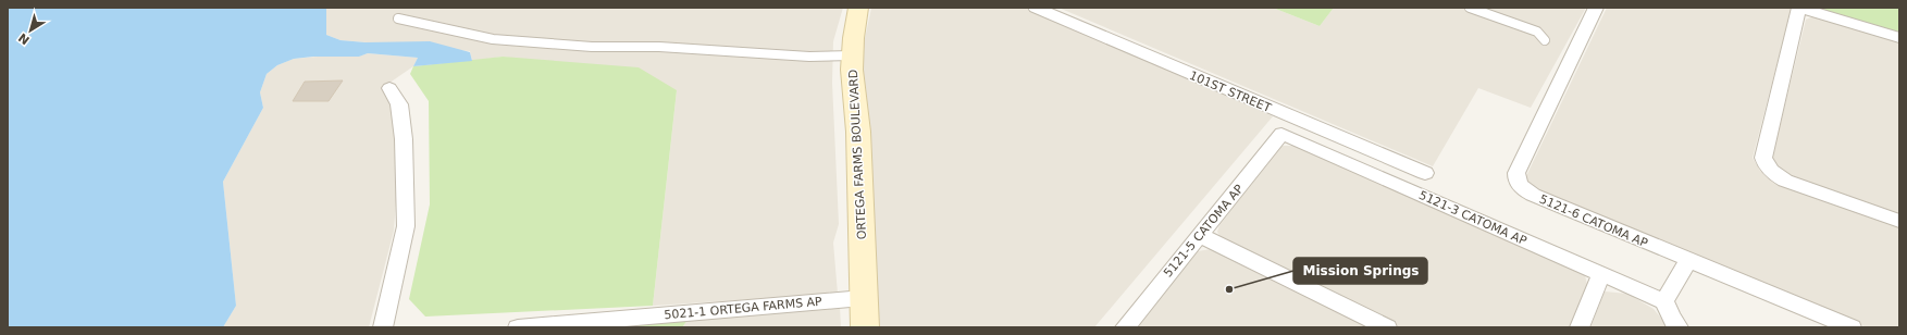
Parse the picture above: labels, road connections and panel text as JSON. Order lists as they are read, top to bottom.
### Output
{
  "streets": {
    "street": [
      "101ST STREET",
      "ORTEGA FARMS BOULEVARD",
      "5121-3 CATOMA AP",
      "5121-6 CATOMA AP",
      "5121-5 CATOMA AP",
      "5021-1 ORTEGA FARMS AP"
    ]
  },
  "crossings": [
    ["ORTEGA FARMS BOULEVARD", "5021-1 ORTEGA FARMS AP"],
    ["5121-3 CATOMA AP", "5121-5 CATOMA AP"]
  ],
  "places": ["Mission Springs"],
  "north": "bottom left"
}
